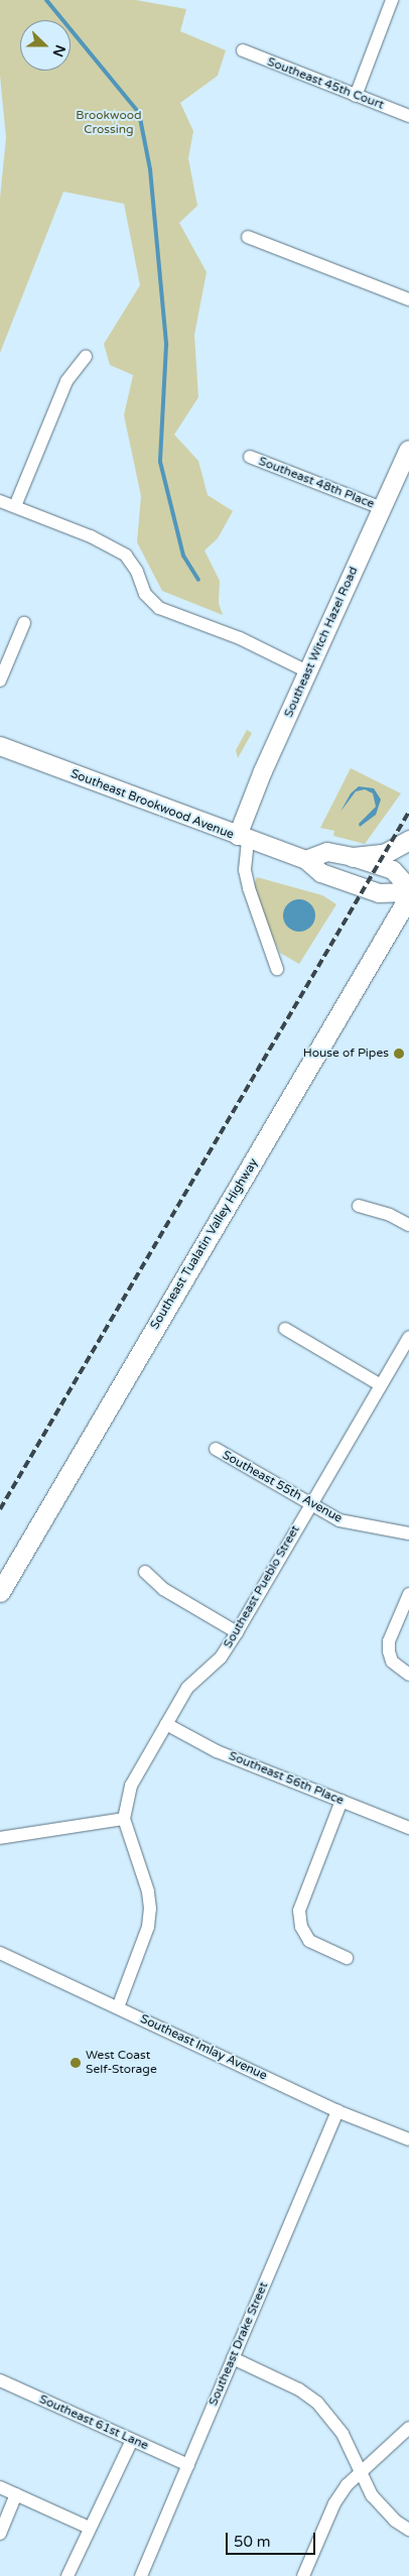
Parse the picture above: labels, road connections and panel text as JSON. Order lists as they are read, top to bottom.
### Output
{
  "streets": {
    "main road": ["Southeast Witch Hazel Road", "Southeast Brookwood Avenue", "Southeast Tualatin Valley Highway"],
    "street": [
      "Southeast 45th Court",
      "Southeast 48th Place",
      "Southeast 55th Avenue",
      "Southeast Pueblo Street",
      "Southeast 56th Place",
      "Southeast Imlay Avenue",
      "Southeast Drake Street",
      "Southeast 61st Lane"
    ]
  },
  "crossings": [
    ["Southeast 48th Place", "Southeast Witch Hazel Road"],
    ["Southeast Witch Hazel Road", "Southeast Brookwood Avenue"],
    ["Southeast 55th Avenue", "Southeast Pueblo Street"],
    ["Southeast Pueblo Street", "Southeast 56th Place"],
    ["Southeast Imlay Avenue", "Southeast Drake Street"],
    ["Southeast Drake Street", "Southeast 61st Lane"]
  ],
  "parks": ["Brookwood Crossing"],
  "places": ["House of Pipes", "West Coast Self-Storage"],
  "scale_bar": "50 m",
  "north": "right"
}
